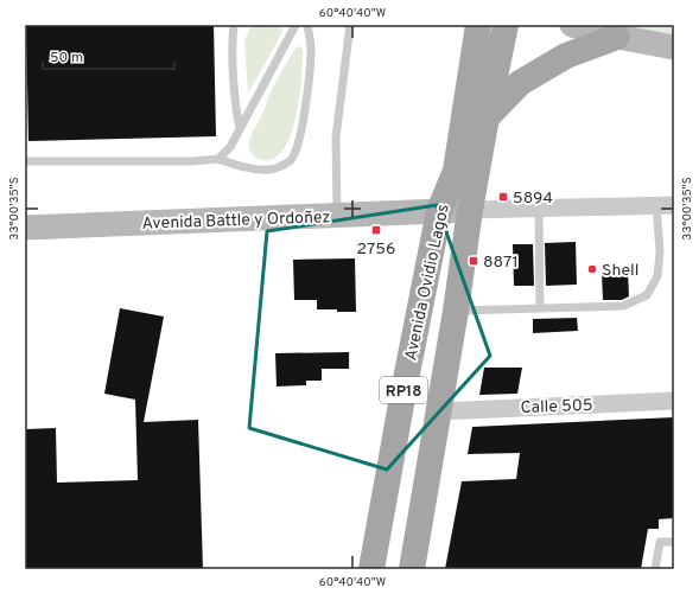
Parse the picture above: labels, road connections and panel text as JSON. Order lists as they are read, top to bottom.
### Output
{
  "streets": {
    "main road": ["Avenida Battle y Ordoñez", "Avenida Ovidio Lagos", "RP18"],
    "street": ["Calle 505"]
  },
  "crossings": [
    ["Avenida Battle y Ordoñez", "Avenida Ovidio Lagos"],
    ["Avenida Ovidio Lagos", "RP18"],
    ["Avenida Ovidio Lagos", "Calle 505"]
  ],
  "places": {
    "transit": ["5894", "2756", "8871"],
    "other": ["Shell"]
  },
  "scale_bar": "50 m",
  "coordinates": ["60°40'40\"W", "33°00'35\"S"]
}
